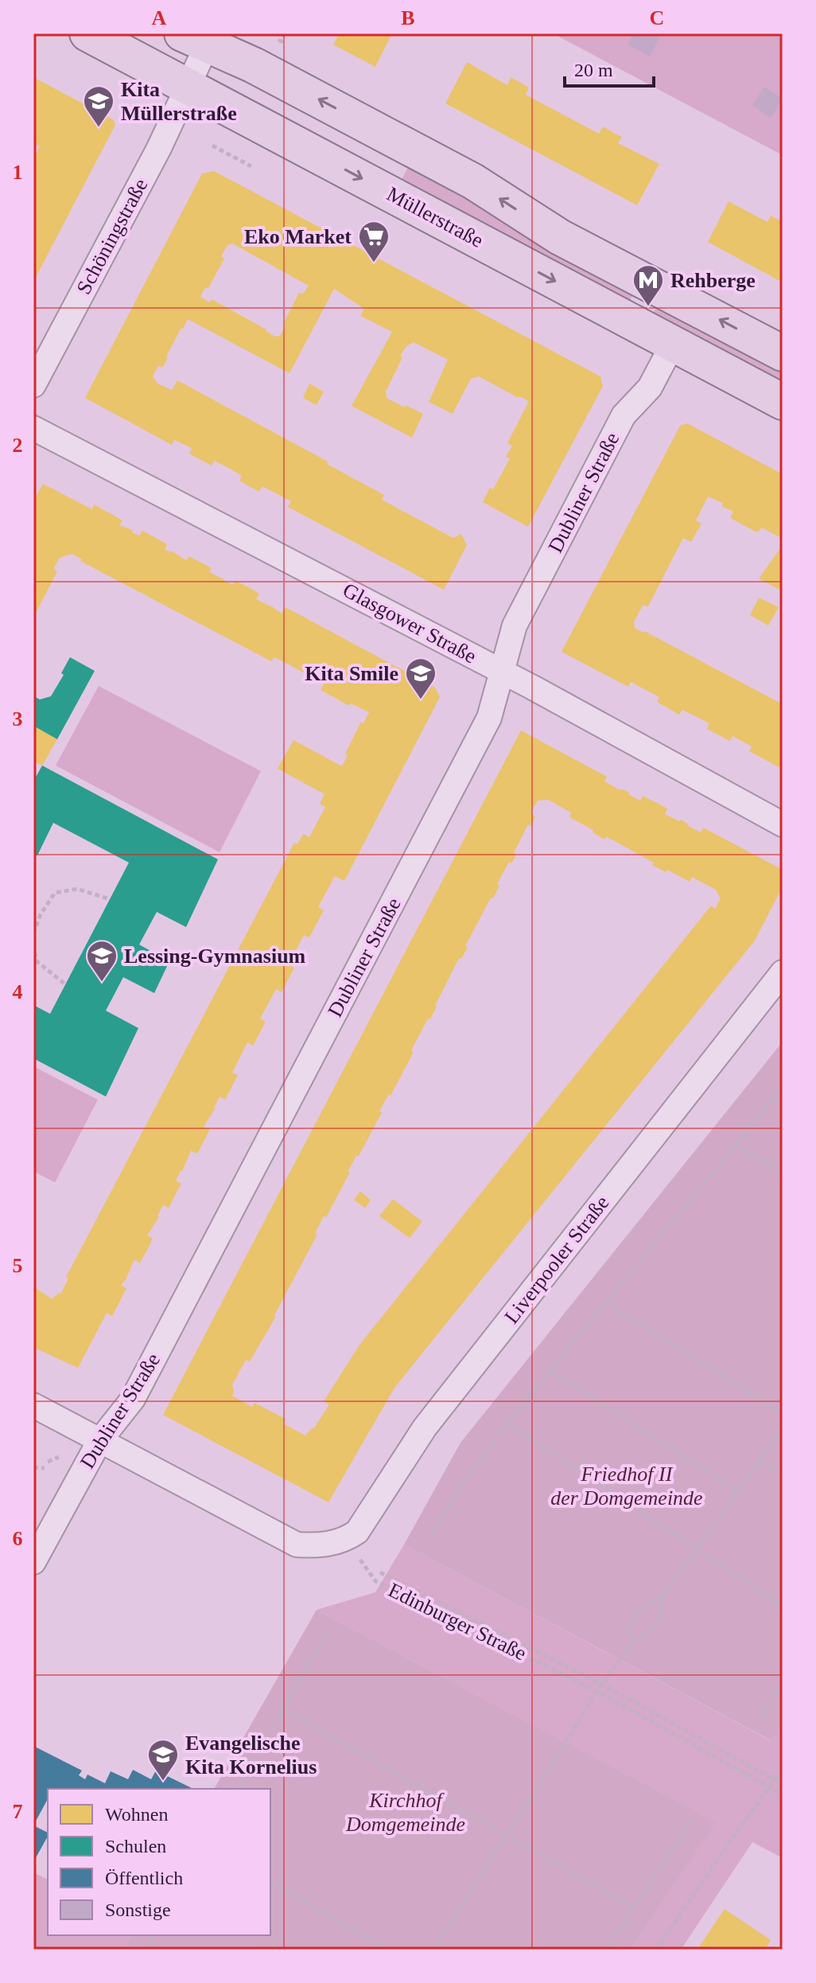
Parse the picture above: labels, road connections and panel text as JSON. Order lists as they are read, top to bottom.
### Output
{
  "streets": {
    "main road": ["Müllerstraße"],
    "street": [
      "Schöningstraße",
      "Dubliner Straße",
      "Glasgower Straße",
      "Liverpooler Straße"
    ],
    "path": ["Edinburger Straße"]
  },
  "crossings": [
    ["Müllerstraße", "Schöningstraße"],
    ["Müllerstraße", "Dubliner Straße"],
    ["Dubliner Straße", "Glasgower Straße"],
    ["Liverpooler Straße", "Edinburger Straße"]
  ],
  "parks": ["Friedhof II der Domgemeinde", "Kirchhof Domgemeinde"],
  "places": {
    "school or university": [
      "Kita Müllerstraße",
      "Kita Smile",
      "Lessing-Gymnasium",
      "Evangelische Kita Kornelius"
    ],
    "supermarket": ["Eko Market"],
    "metro station": ["Rehberge"]
  },
  "legend": [
    "Wohnen",
    "Schulen",
    "Öffentlich",
    "Sonstige"
  ],
  "scale_bar": "20 m",
  "grid": {
    "columns": ["A", "B", "C"],
    "rows": [
      "1",
      "2",
      "3",
      "4",
      "5",
      "6",
      "7"
    ]
  }
}
